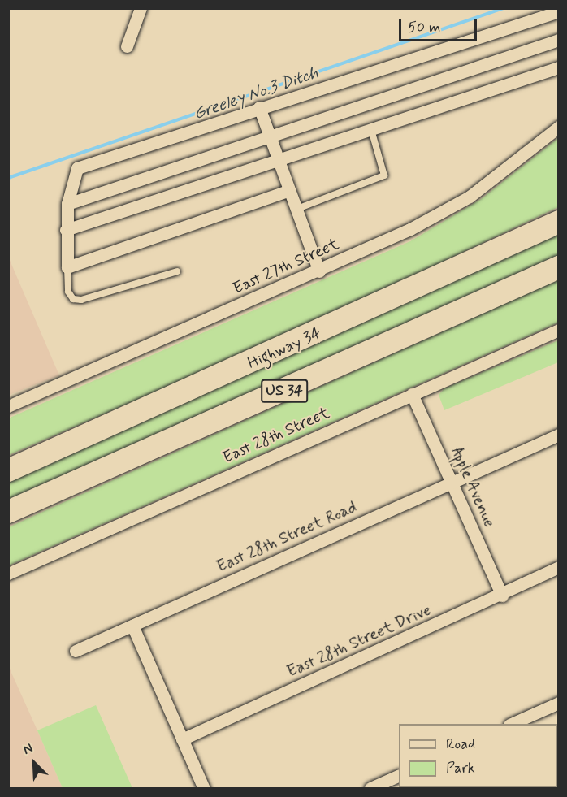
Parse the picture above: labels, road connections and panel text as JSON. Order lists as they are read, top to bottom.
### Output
{
  "streets": {
    "highway": ["Highway 34", "US 34"],
    "street": [
      "East 27th Street",
      "East 28th Street",
      "Apple Avenue",
      "East 28th Street Road",
      "East 28th Street Drive"
    ]
  },
  "crossings": [
    ["East 28th Street", "Apple Avenue"],
    ["Apple Avenue", "East 28th Street Road"],
    ["Apple Avenue", "East 28th Street Drive"]
  ],
  "water": ["Greeley No.3 Ditch"],
  "legend": ["Road", "Park"],
  "scale_bar": "50 m",
  "north": "top left"
}
